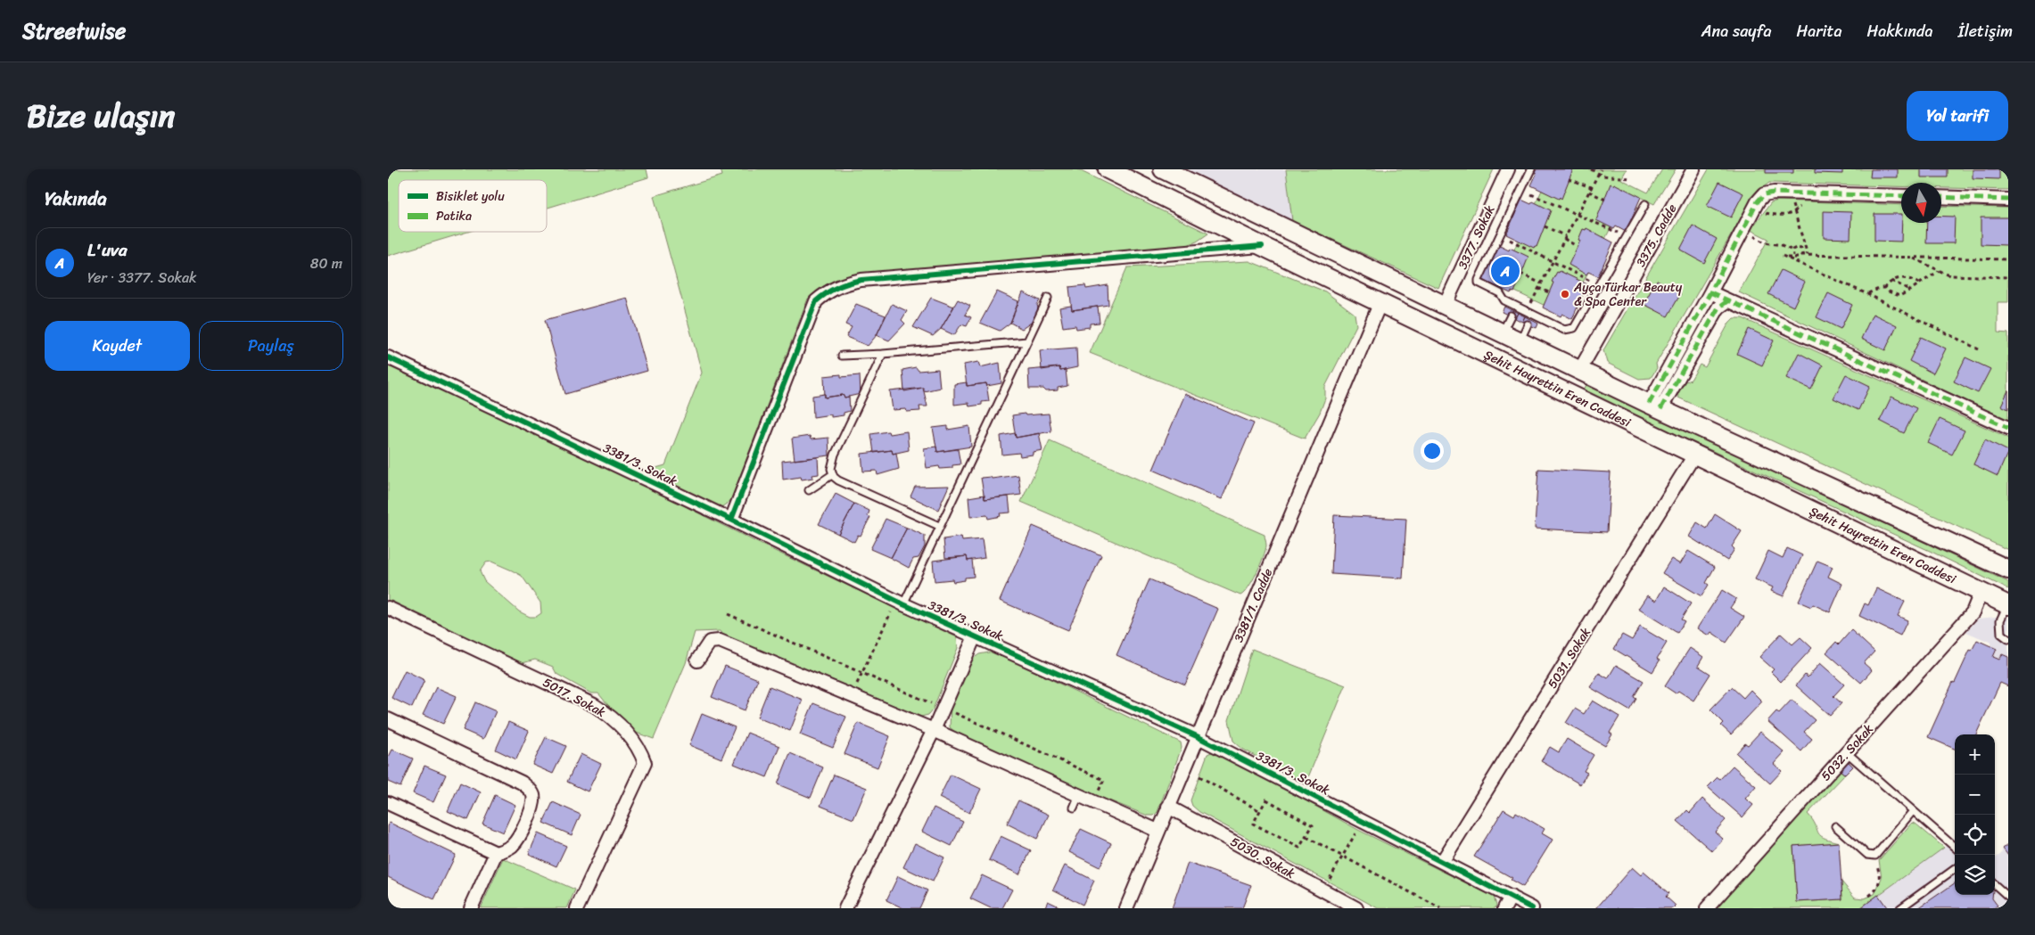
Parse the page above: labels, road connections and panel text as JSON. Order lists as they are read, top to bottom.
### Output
{
  "streets": {
    "main road": ["Şehit Hayrettin Eren Caddesi"],
    "street": [
      "3375. Cadde",
      "3377. Sokak",
      "3381/3. Sokak",
      "3381/1. Cadde",
      "5031. Sokak",
      "5017. Sokak",
      "5032. Sokak",
      "5030. Sokak"
    ]
  },
  "crossings": [
    ["3375. Cadde", "Şehit Hayrettin Eren Caddesi"],
    ["3377. Sokak", "Şehit Hayrettin Eren Caddesi"],
    ["Şehit Hayrettin Eren Caddesi", "3381/1. Cadde"],
    ["Şehit Hayrettin Eren Caddesi", "5031. Sokak"],
    ["Şehit Hayrettin Eren Caddesi", "5032. Sokak"],
    ["3381/3. Sokak", "3381/1. Cadde"],
    ["3381/3. Sokak", "5031. Sokak"],
    ["3381/1. Cadde", "5030. Sokak"]
  ],
  "places": ["Ayça Türkar Beauty & Spa Center"],
  "legend": ["Bisiklet yolu", "Patika"],
  "north": "bottom",
  "page": {
    "header": "Streetwise",
    "nav": [
      "Ana sayfa",
      "Harita",
      "Hakkında",
      "İletişim"
    ],
    "title": "Bize ulaşın",
    "buttons": [
      "Yol tarifi",
      ["Kaydet", "Paylaş"]
    ],
    "heading": "Yakında",
    "list": [
      {
        "mark": "A",
        "name": "L'uva",
        "note": "Yer · 3377. Sokak",
        "value": "80 m"
      }
    ],
    "pins": "A",
    "map_buttons": ["+", "−"]
  }
}
